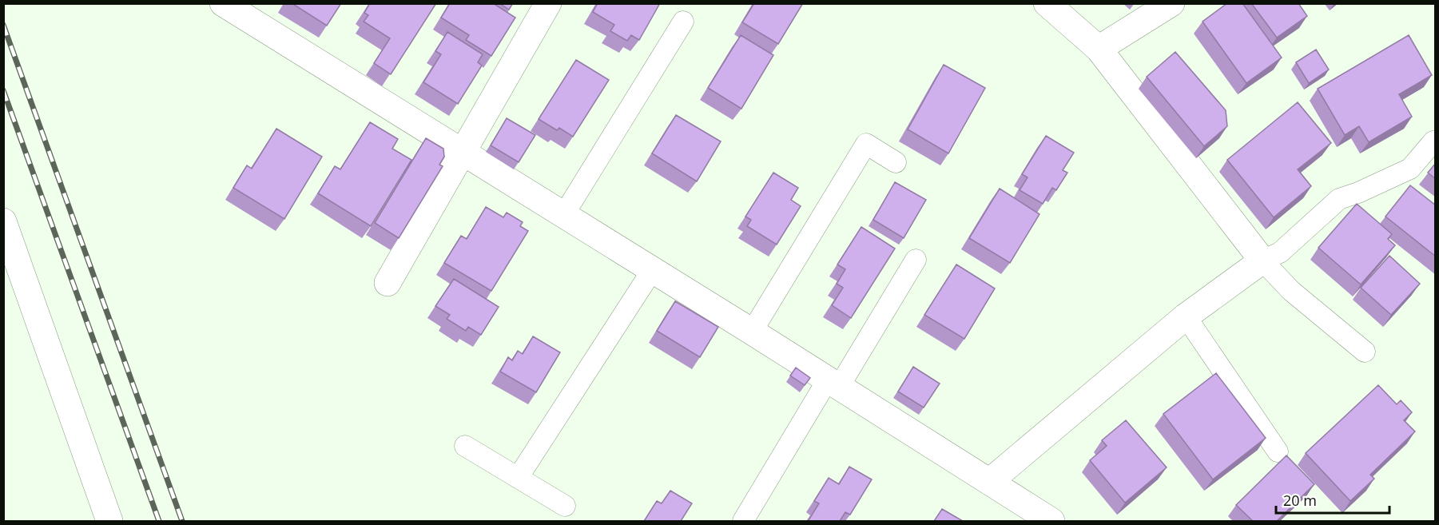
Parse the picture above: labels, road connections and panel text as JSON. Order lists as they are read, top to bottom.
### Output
{
  "scale_bar": "20 m"
}
